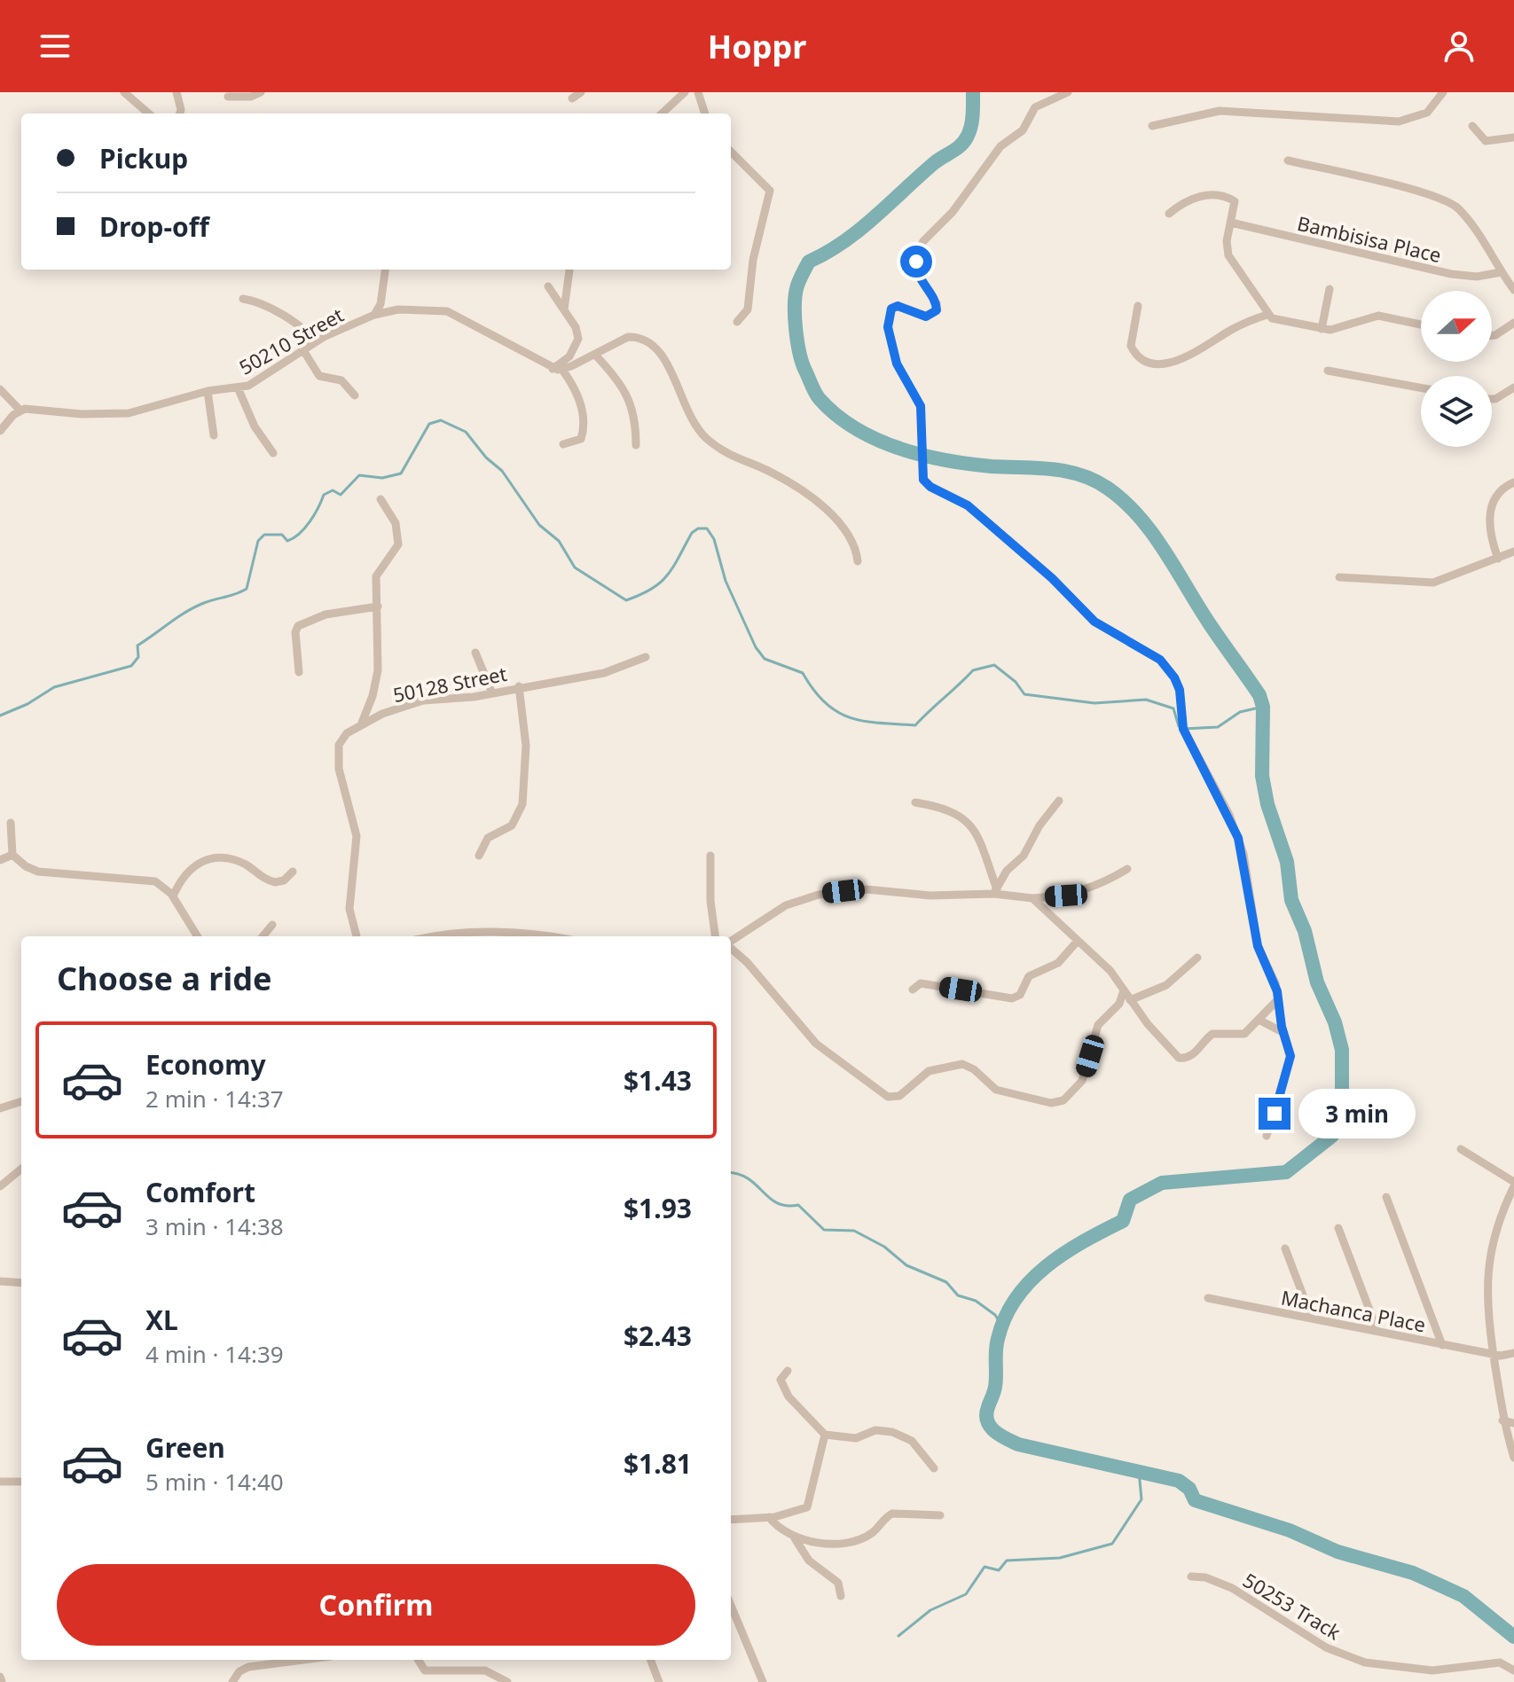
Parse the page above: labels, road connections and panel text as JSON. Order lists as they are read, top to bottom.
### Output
{
  "streets": {
    "street": [
      "Bambisisa Place",
      "50210 Street",
      "50128 Street",
      "Machanca Place",
      "50253 Track"
    ]
  },
  "north": "right",
  "page": {
    "header": "Hoppr",
    "banner": ["Pickup", "Drop-off"],
    "heading": "Choose a ride",
    "list": [
      {
        "name": "Economy",
        "note": "2 min · 14:37",
        "value": "$1.43"
      },
      {
        "name": "Comfort",
        "note": "3 min · 14:38",
        "value": "$1.93"
      },
      {
        "name": "XL",
        "note": "4 min · 14:39",
        "value": "$2.43"
      },
      {
        "name": "Green",
        "note": "5 min · 14:40",
        "value": "$1.81"
      }
    ],
    "bubble": "3 min",
    "buttons": "Confirm"
  }
}
